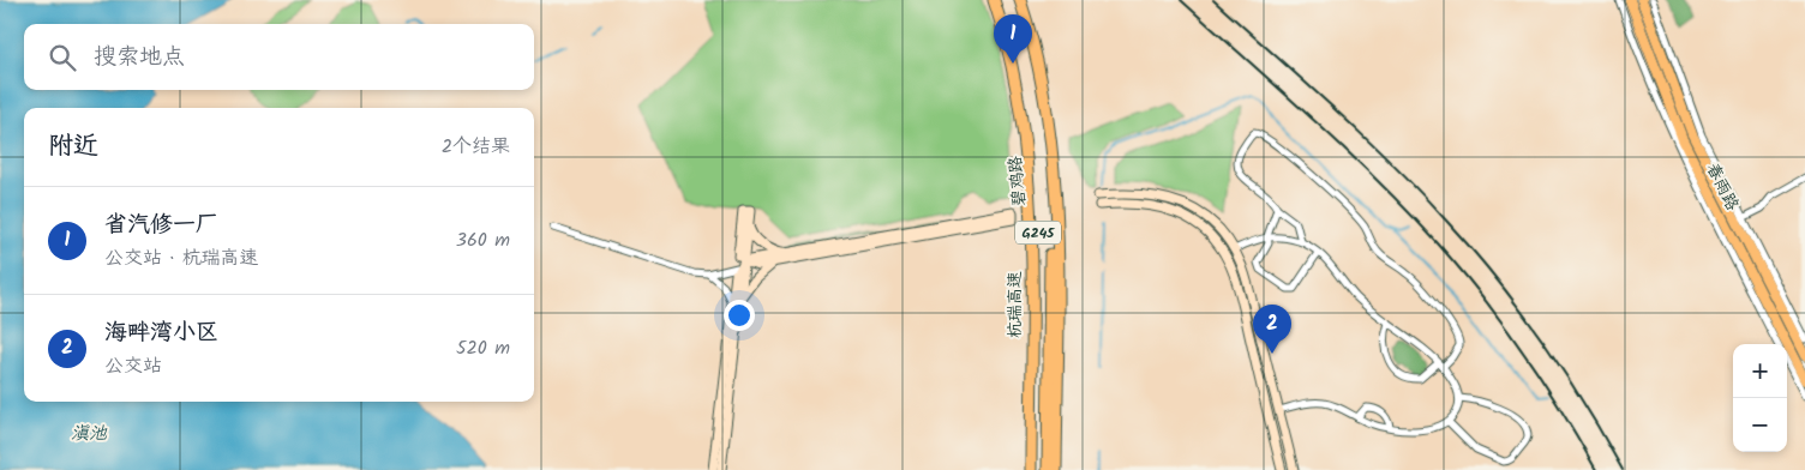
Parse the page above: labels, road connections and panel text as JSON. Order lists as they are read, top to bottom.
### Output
{
  "streets": {
    "highway": ["碧鸡路", "G245", "杭瑞高速"],
    "main road": ["春雨路"]
  },
  "water": ["滇池"],
  "page": {
    "pins": ["1", "2"],
    "search": "搜索地点",
    "heading": ["附近", "2个结果"],
    "list": [
      {
        "mark": "1",
        "name": "省汽修一厂",
        "note": "公交站 · 杭瑞高速",
        "value": "360 m"
      },
      {
        "mark": "2",
        "name": "海畔湾小区",
        "note": "公交站",
        "value": "520 m"
      }
    ],
    "map_buttons": ["+", "−"]
  }
}
